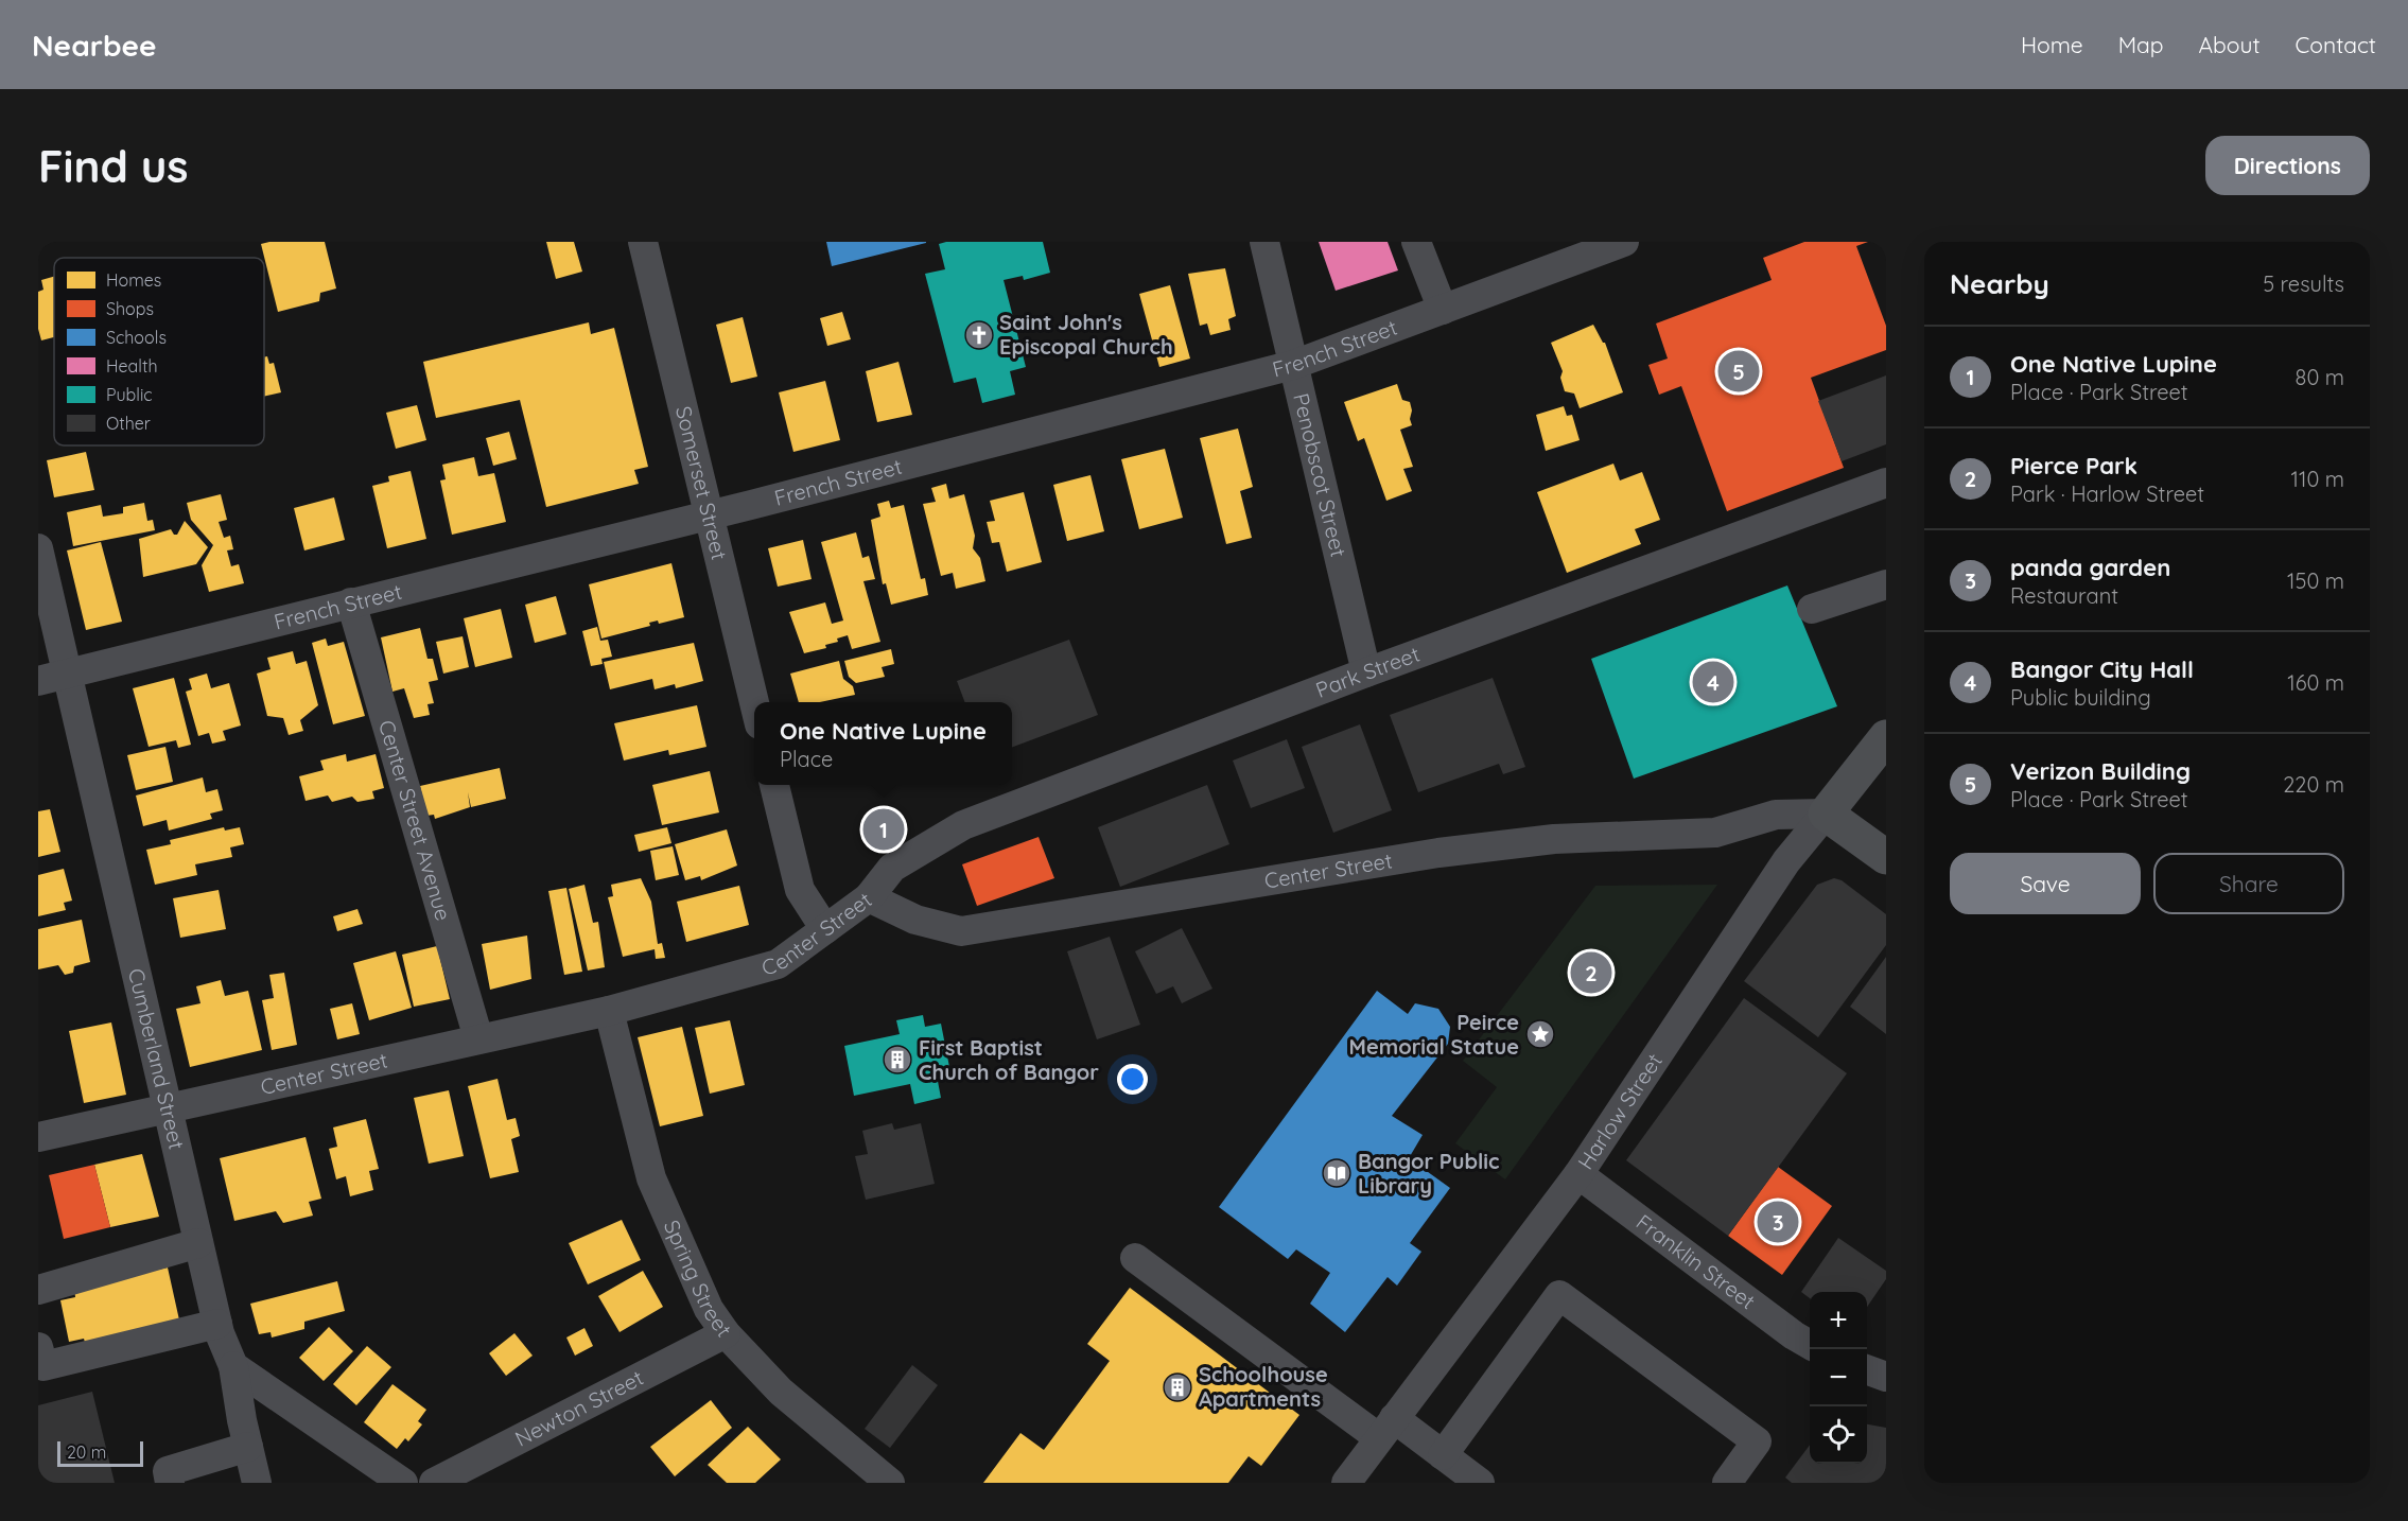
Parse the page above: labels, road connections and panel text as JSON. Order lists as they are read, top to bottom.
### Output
{
  "streets": {
    "main road": ["Harlow Street"],
    "street": [
      "French Street",
      "Penobscot Street",
      "Somerset Street",
      "Park Street",
      "Center Street Avenue",
      "Center Street",
      "Cumberland Street",
      "Franklin Street",
      "Spring Street",
      "Newton Street"
    ]
  },
  "crossings": [
    ["French Street", "Penobscot Street"],
    ["French Street", "Somerset Street"],
    ["French Street", "Center Street Avenue"],
    ["French Street", "Cumberland Street"],
    ["Penobscot Street", "Park Street"],
    ["Park Street", "Center Street"],
    ["Center Street Avenue", "Center Street"],
    ["Center Street", "Cumberland Street"],
    ["Center Street", "Harlow Street"],
    ["Center Street", "Spring Street"],
    ["Harlow Street", "Franklin Street"],
    ["Spring Street", "Newton Street"]
  ],
  "places": {
    "church": ["Saint John's Episcopal Church"],
    "place": ["Peirce Memorial Statue"],
    "building": ["First Baptist Church of Bangor", "Schoolhouse Apartments"],
    "library": ["Bangor Public Library"]
  },
  "legend": [
    "Homes",
    "Shops",
    "Schools",
    "Health",
    "Public",
    "Other"
  ],
  "scale_bar": "20 m",
  "page": {
    "header": "Nearbee",
    "nav": [
      "Home",
      "Map",
      "About",
      "Contact"
    ],
    "buttons": [
      "Directions",
      ["Save", "Share"]
    ],
    "title": "Find us",
    "heading": ["Nearby", "5 results"],
    "list": [
      {
        "mark": "1",
        "name": "One Native Lupine",
        "note": "Place · Park Street",
        "value": "80 m"
      },
      {
        "mark": "2",
        "name": "Pierce Park",
        "note": "Park · Harlow Street",
        "value": "110 m"
      },
      {
        "mark": "3",
        "name": "panda garden",
        "note": "Restaurant",
        "value": "150 m"
      },
      {
        "mark": "4",
        "name": "Bangor City Hall",
        "note": "Public building",
        "value": "160 m"
      },
      {
        "mark": "5",
        "name": "Verizon Building",
        "note": "Place · Park Street",
        "value": "220 m"
      }
    ],
    "pins": [
      "5",
      "4",
      "1",
      "2",
      "3"
    ],
    "popup": ["One Native Lupine", "Place"],
    "map_buttons": ["+", "−"],
    "scale": "20 m"
  }
}
